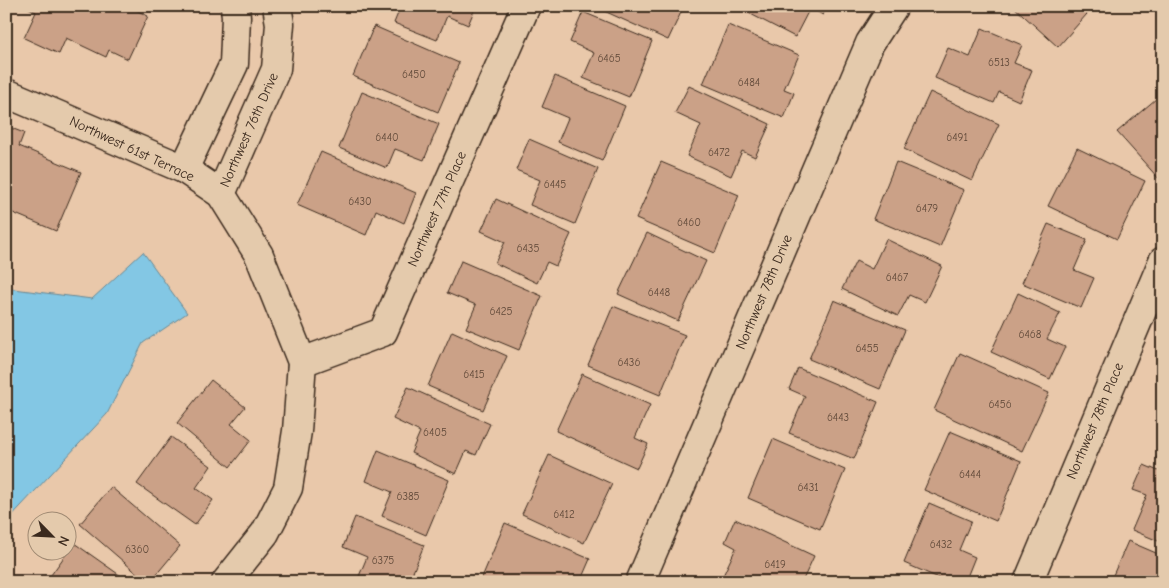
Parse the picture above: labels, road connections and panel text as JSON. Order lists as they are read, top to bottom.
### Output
{
  "streets": {
    "street": [
      "Northwest 76th Drive",
      "Northwest 61st Terrace",
      "Northwest 77th Place",
      "Northwest 78th Drive",
      "Northwest 78th Place"
    ]
  },
  "crossings": [
    ["Northwest 76th Drive", "Northwest 61st Terrace"],
    ["Northwest 61st Terrace", "Northwest 77th Place"]
  ],
  "house_numbers": [
    "6465",
    "6513",
    "6450",
    "6484",
    "6440",
    "6491",
    "6472",
    "6445",
    "6430",
    "6479",
    "6460",
    "6435",
    "6467",
    "6448",
    "6425",
    "6468",
    "6455",
    "6436",
    "6415",
    "6456",
    "6443",
    "6405",
    "6444",
    "6431",
    "6385",
    "6412",
    "6432",
    "6360",
    "6375",
    "6419"
  ],
  "north": "bottom right"
}
